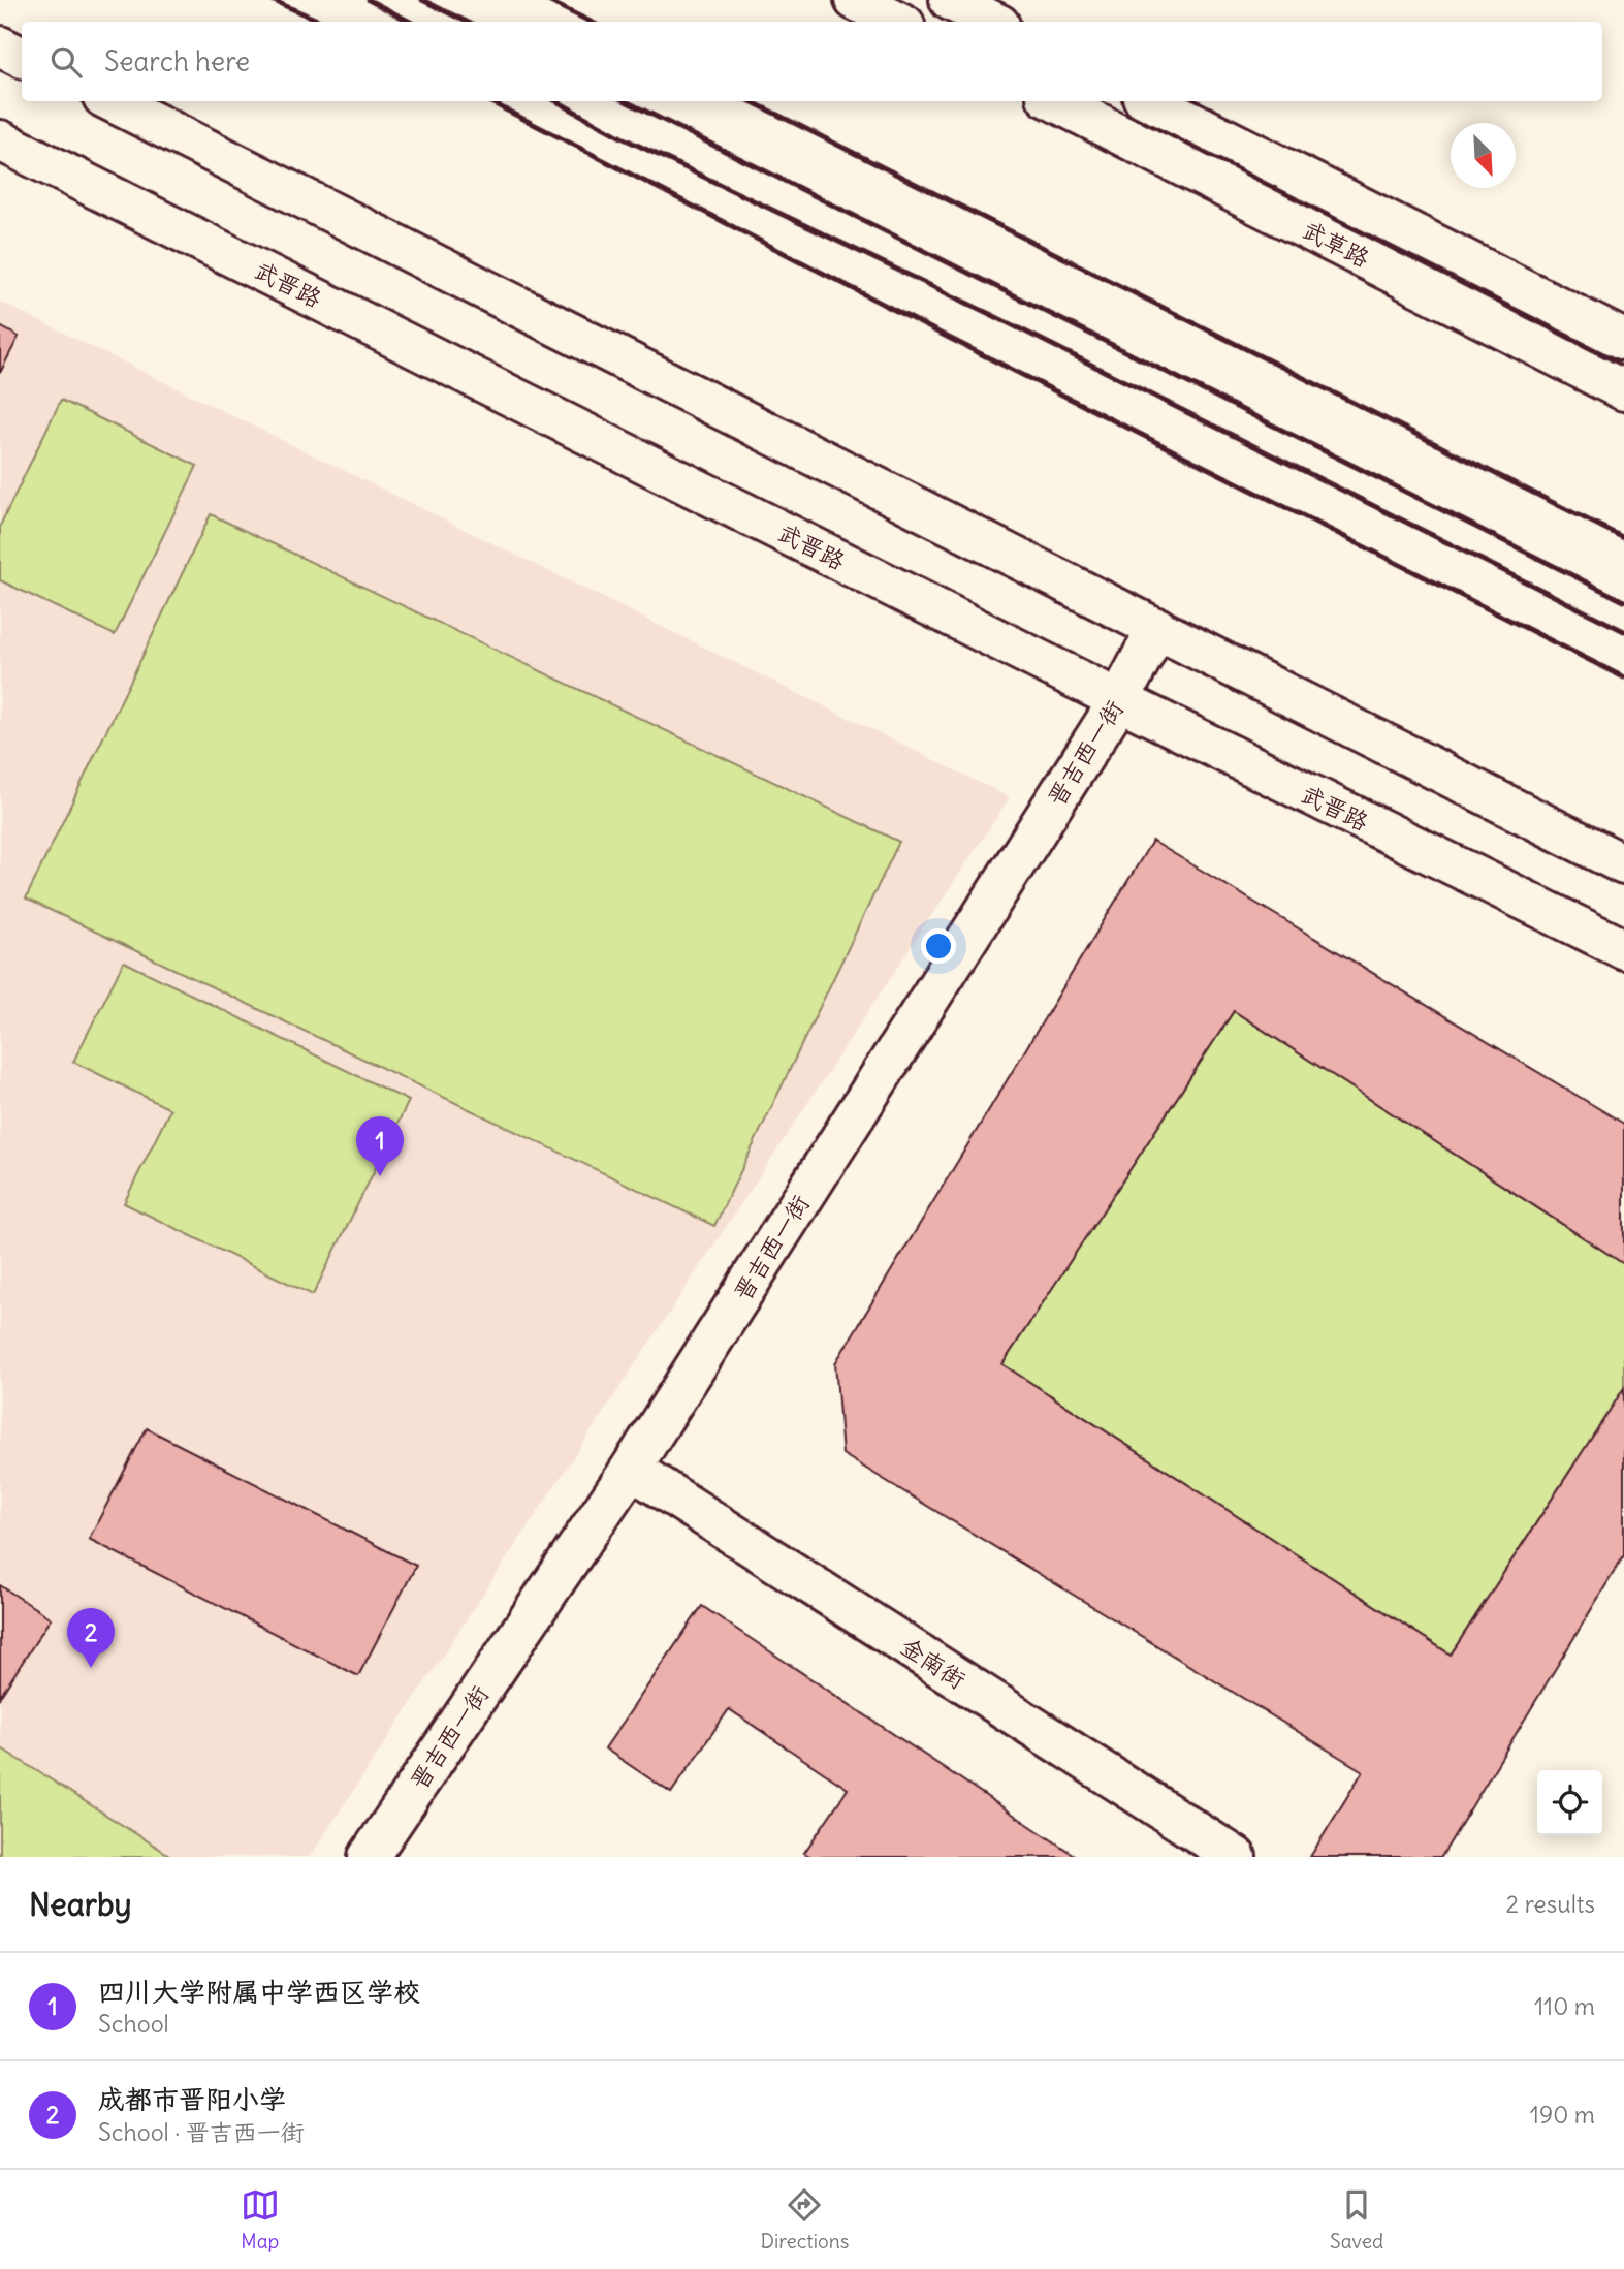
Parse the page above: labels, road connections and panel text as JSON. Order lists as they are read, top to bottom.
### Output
{
  "streets": {
    "street": [
      "武草路",
      "武晋路",
      "晋吉西一街",
      "金南街"
    ]
  },
  "crossings": [
    ["武晋路", "晋吉西一街"],
    ["晋吉西一街", "金南街"]
  ],
  "north": "bottom right",
  "page": {
    "search": "Search here",
    "pins": ["1", "2"],
    "heading": ["Nearby", "2 results"],
    "list": [
      {
        "mark": "1",
        "name": "四川大学附属中学西区学校",
        "note": "School",
        "value": "110 m"
      },
      {
        "mark": "2",
        "name": "成都市晋阳小学",
        "note": "School · 晋吉西一街",
        "value": "190 m"
      }
    ],
    "nav": ["Map", "Directions", "Saved"]
  }
}
